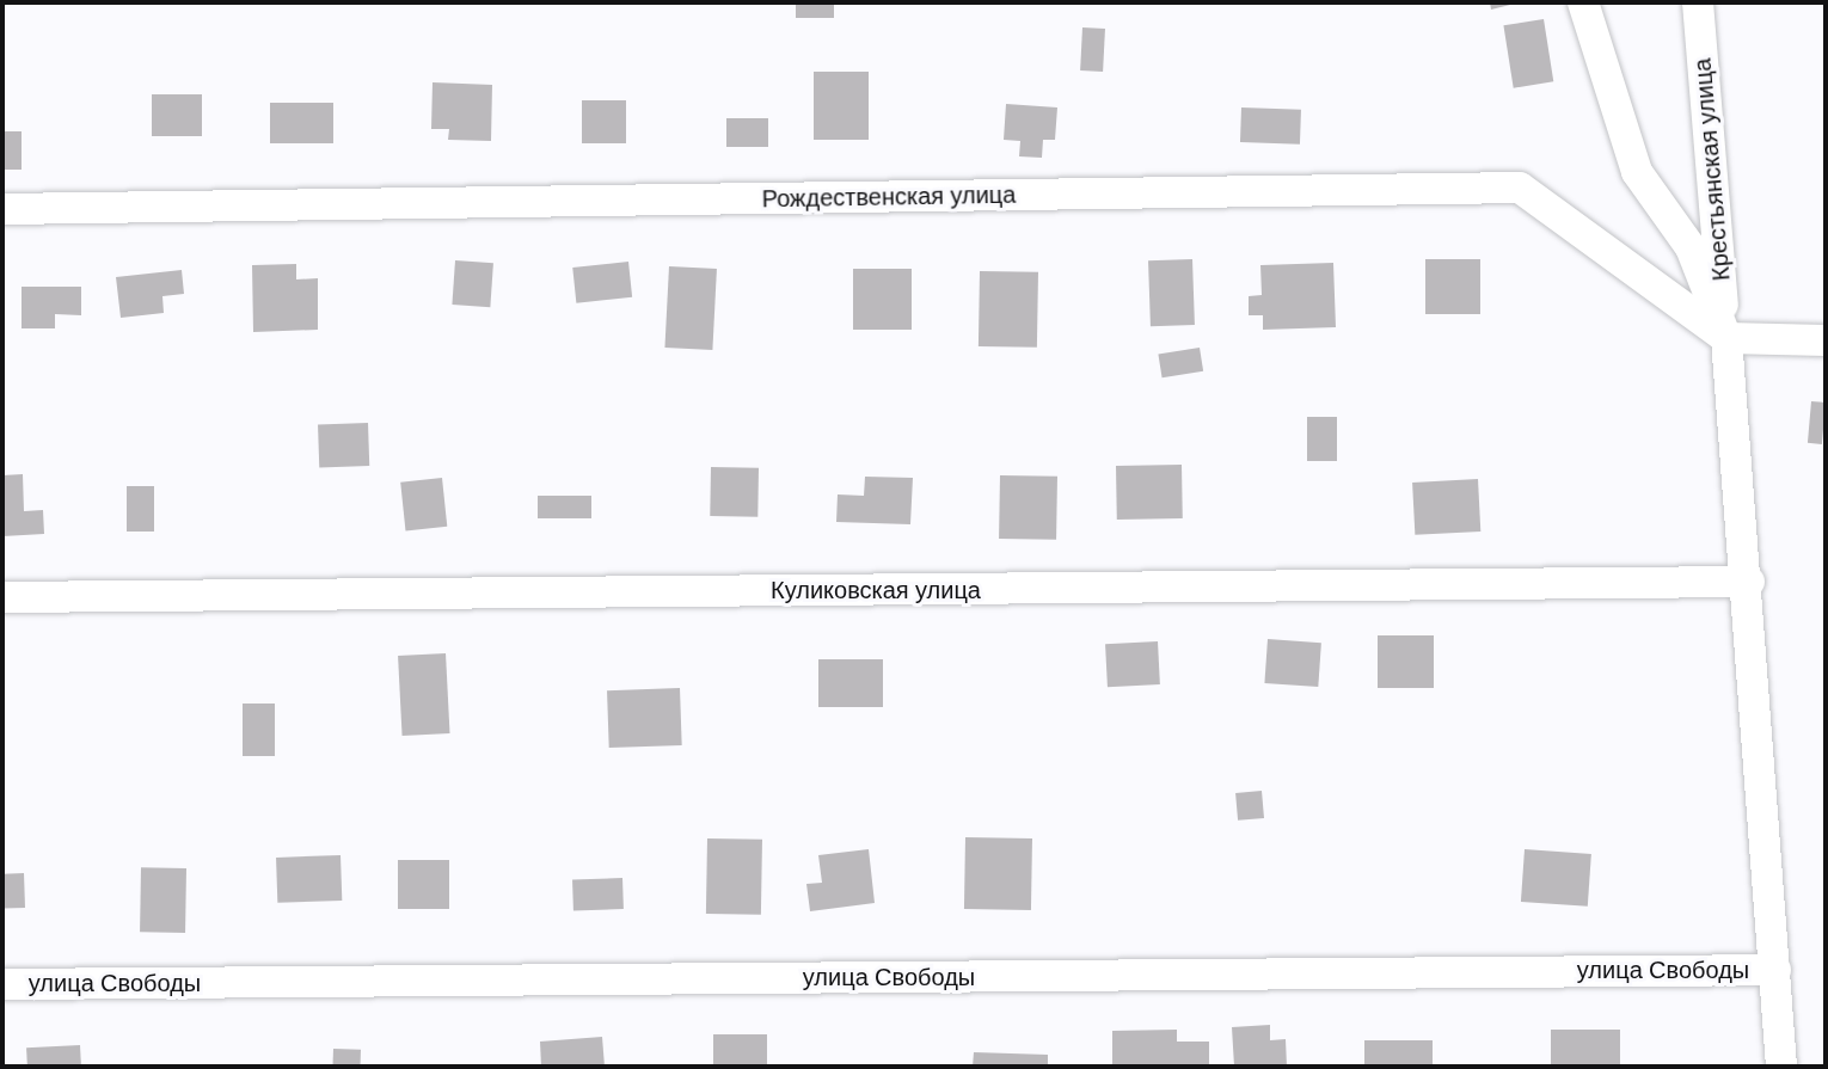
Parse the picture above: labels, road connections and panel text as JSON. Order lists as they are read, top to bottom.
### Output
{
  "streets": {
    "street": [
      "Крестьянская улица",
      "Рождественская улица",
      "Куликовская улица",
      "улица Свободы"
    ]
  },
  "crossings": [
    ["Крестьянская улица", "Рождественская улица"],
    ["Крестьянская улица", "Куликовская улица"],
    ["Крестьянская улица", "улица Свободы"]
  ]
}
